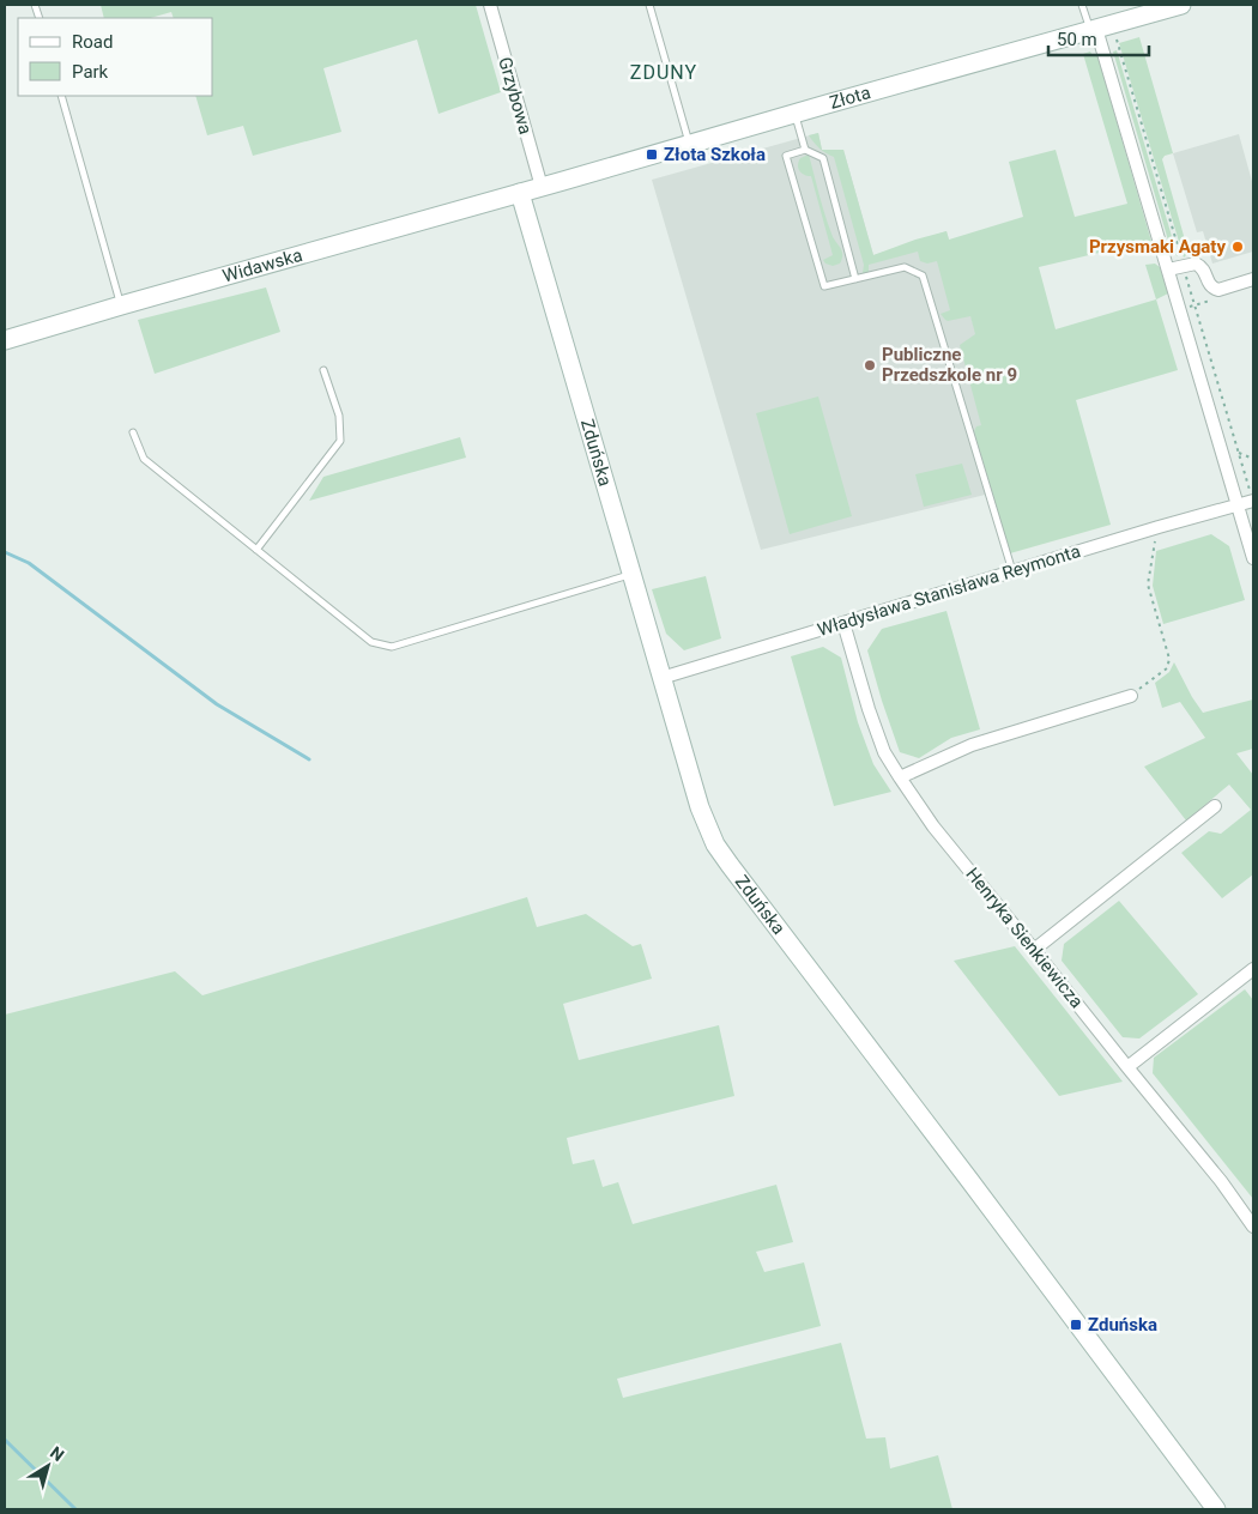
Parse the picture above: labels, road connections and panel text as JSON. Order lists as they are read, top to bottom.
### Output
{
  "streets": {
    "street": [
      "Grzybowa",
      "Złota",
      "Widawska",
      "Zduńska",
      "Władysława Stanisława Reymonta",
      "Henryka Sienkiewicza"
    ]
  },
  "crossings": [
    ["Grzybowa", "Złota"],
    ["Złota", "Widawska"],
    ["Złota", "Zduńska"],
    ["Widawska", "Zduńska"],
    ["Zduńska", "Władysława Stanisława Reymonta"],
    ["Władysława Stanisława Reymonta", "Henryka Sienkiewicza"]
  ],
  "districts": ["ZDUNY"],
  "places": {
    "transit": ["Złota Szkoła", "Zduńska"],
    "other": ["Przysmaki Agaty", "Publiczne Przedszkole nr 9"]
  },
  "legend": ["Road", "Park"],
  "scale_bar": "50 m",
  "north": "top right"
}
